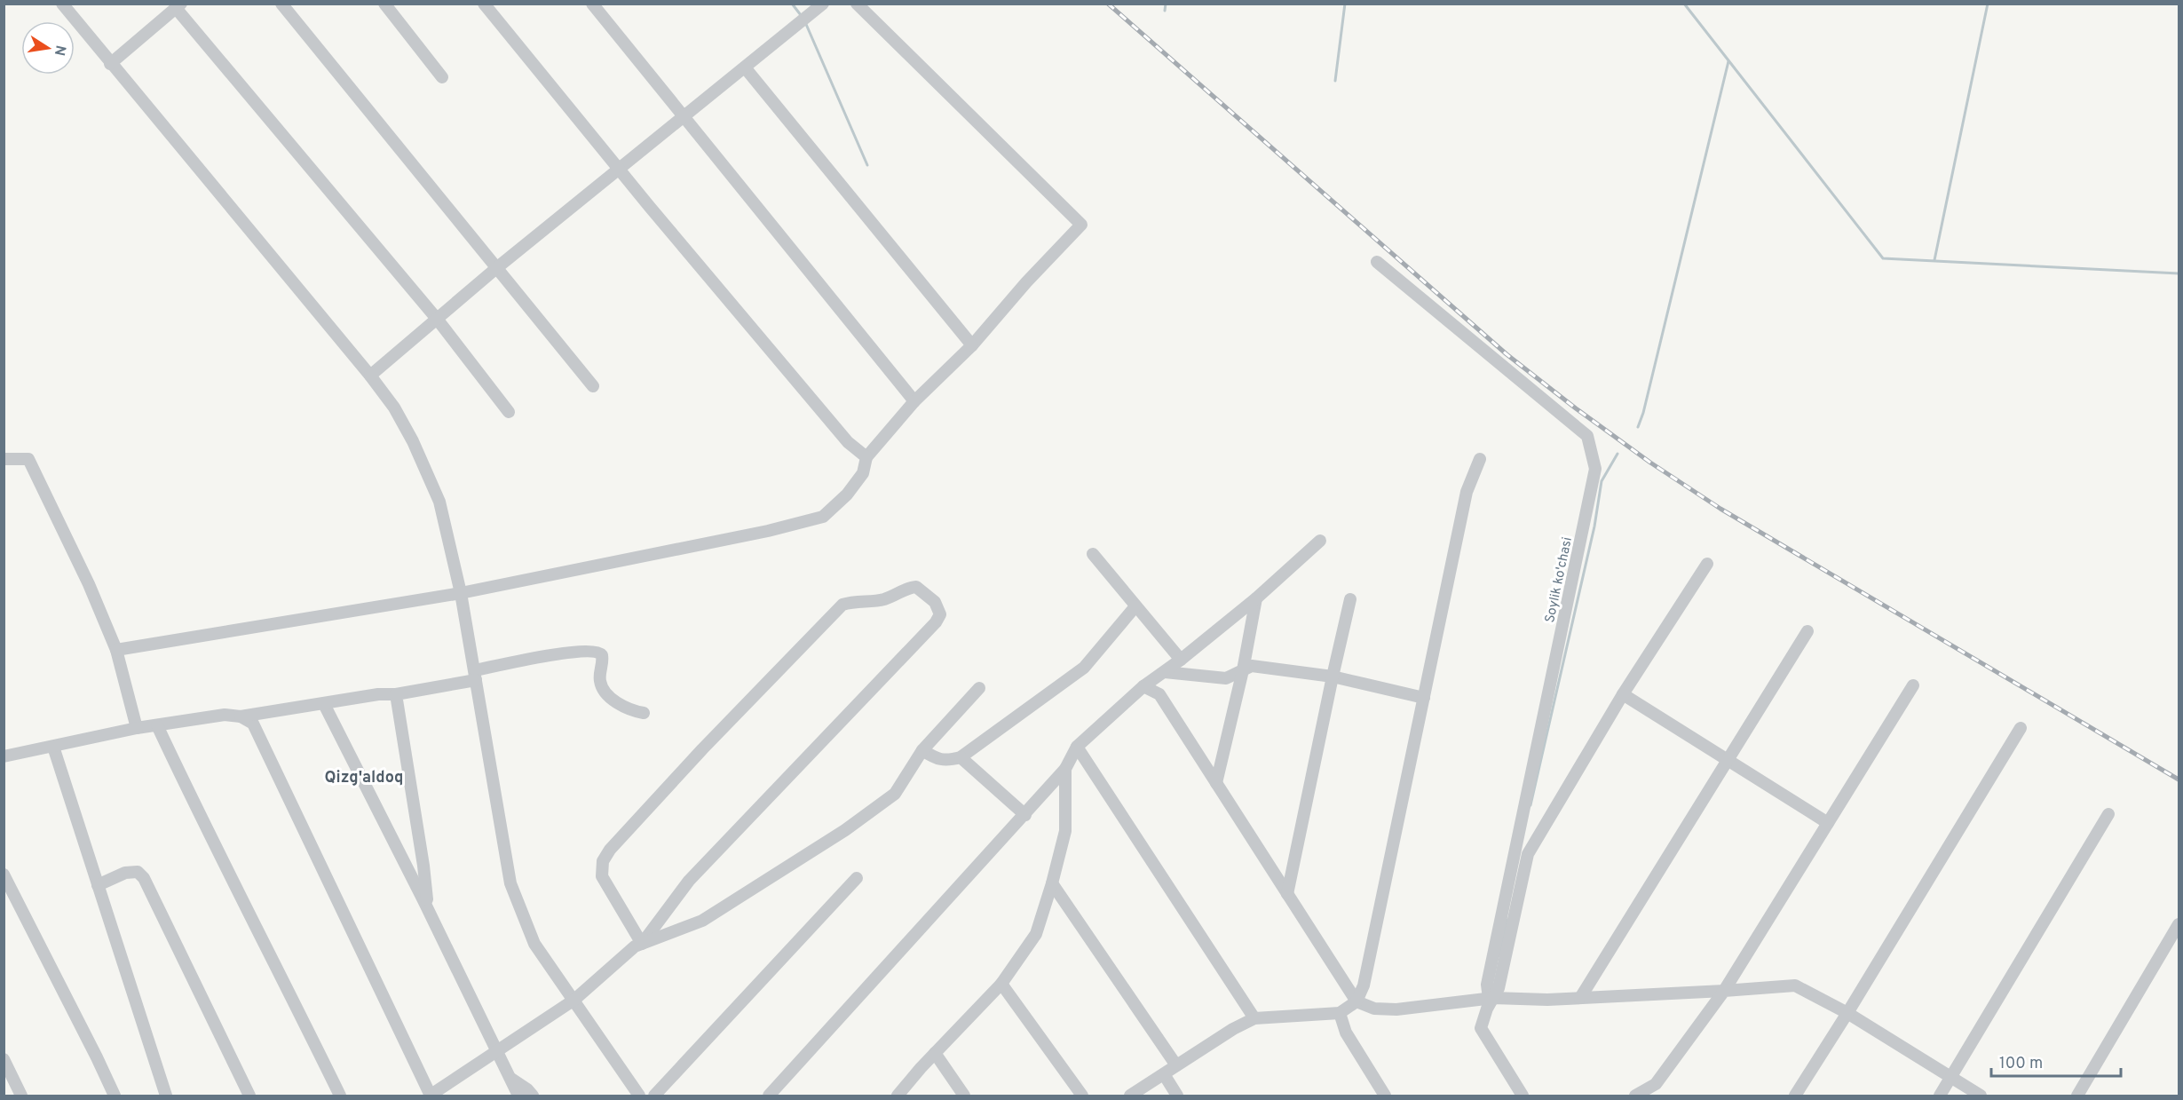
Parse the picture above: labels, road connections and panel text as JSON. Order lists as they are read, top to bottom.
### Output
{
  "streets": {
    "street": ["Soylik ko'chasi"]
  },
  "districts": ["Qizg'aldoq"],
  "scale_bar": "100 m",
  "north": "right"
}
